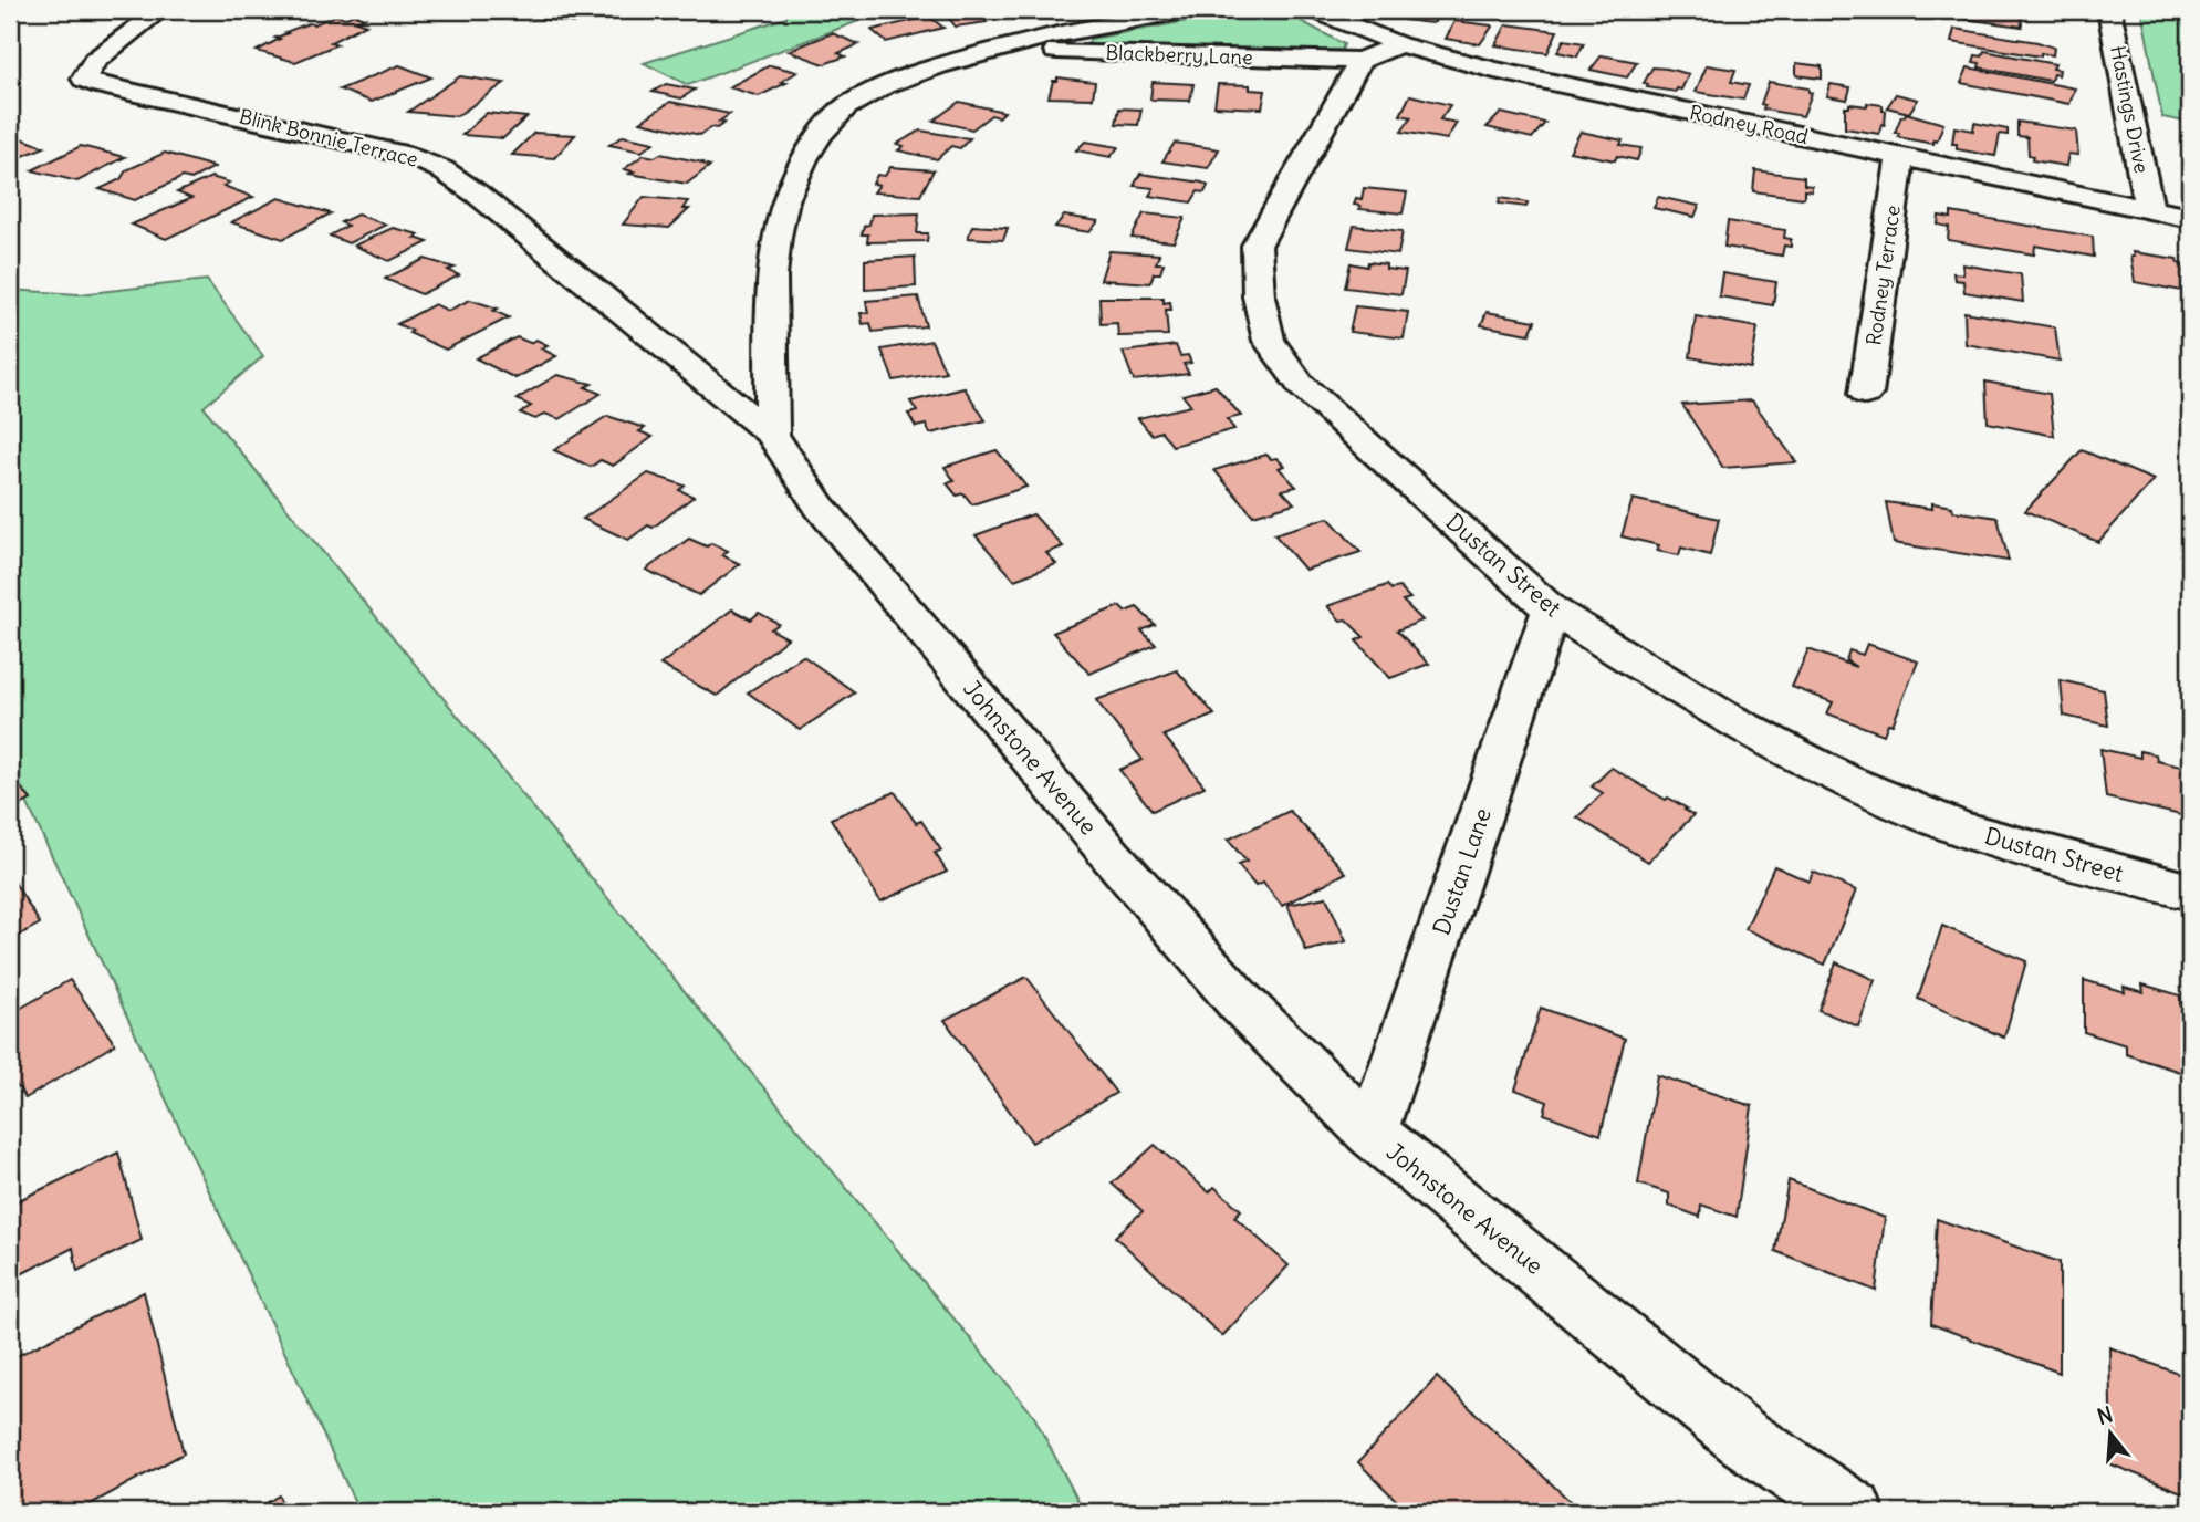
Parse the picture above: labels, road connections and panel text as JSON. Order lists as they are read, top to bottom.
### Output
{
  "streets": {
    "street": [
      "Blackberry Lane",
      "Hastings Drive",
      "Rodney Road",
      "Blink Bonnie Terrace",
      "Rodney Terrace",
      "Dustan Street",
      "Johnstone Avenue",
      "Dustan Lane"
    ]
  },
  "crossings": [
    ["Blackberry Lane", "Dustan Street"],
    ["Hastings Drive", "Rodney Road"],
    ["Rodney Road", "Rodney Terrace"],
    ["Blink Bonnie Terrace", "Johnstone Avenue"],
    ["Dustan Street", "Dustan Lane"],
    ["Johnstone Avenue", "Dustan Lane"]
  ],
  "north": "top"
}
